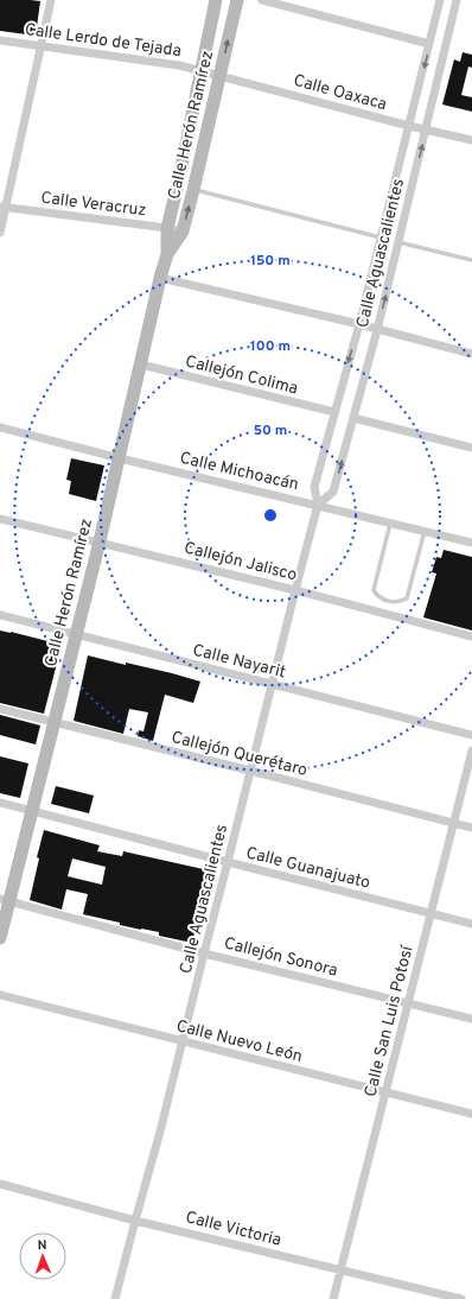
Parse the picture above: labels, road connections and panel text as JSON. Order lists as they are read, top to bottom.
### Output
{
  "streets": {
    "street": [
      "Calle Lerdo de Tejada",
      "Calle Oaxaca",
      "Calle Herón Ramírez",
      "Calle Veracruz",
      "Calle Aguascalientes",
      "Callejón Colima",
      "Calle Michoacán",
      "Callejón Jalisco",
      "Calle Nayarit",
      "Callejón Querétaro",
      "Calle Guanajuato",
      "Callejón Sonora",
      "Calle San Luis Potosí",
      "Calle Nuevo León",
      "Calle Victoria"
    ]
  },
  "crossings": [
    ["Calle Lerdo de Tejada", "Calle Oaxaca"],
    ["Calle Lerdo de Tejada", "Calle Herón Ramírez"],
    ["Calle Oaxaca", "Calle Herón Ramírez"],
    ["Calle Oaxaca", "Calle Aguascalientes"],
    ["Calle Herón Ramírez", "Calle Veracruz"],
    ["Calle Herón Ramírez", "Callejón Colima"],
    ["Calle Herón Ramírez", "Calle Michoacán"],
    ["Calle Herón Ramírez", "Callejón Jalisco"],
    ["Calle Herón Ramírez", "Calle Nayarit"],
    ["Calle Herón Ramírez", "Callejón Querétaro"],
    ["Calle Herón Ramírez", "Calle Guanajuato"],
    ["Calle Herón Ramírez", "Callejón Sonora"],
    ["Calle Aguascalientes", "Callejón Colima"],
    ["Calle Aguascalientes", "Calle Michoacán"],
    ["Calle Aguascalientes", "Callejón Jalisco"],
    ["Calle Aguascalientes", "Calle Nayarit"],
    ["Calle Aguascalientes", "Callejón Querétaro"],
    ["Calle Aguascalientes", "Calle Guanajuato"],
    ["Calle Aguascalientes", "Callejón Sonora"],
    ["Calle Aguascalientes", "Calle Nuevo León"],
    ["Calle Aguascalientes", "Calle Victoria"],
    ["Callejón Querétaro", "Calle San Luis Potosí"],
    ["Calle Guanajuato", "Calle San Luis Potosí"],
    ["Callejón Sonora", "Calle San Luis Potosí"],
    ["Calle San Luis Potosí", "Calle Nuevo León"],
    ["Calle San Luis Potosí", "Calle Victoria"]
  ],
  "north": "top",
  "rings": ["150 m", "100 m", "50 m"]
}
